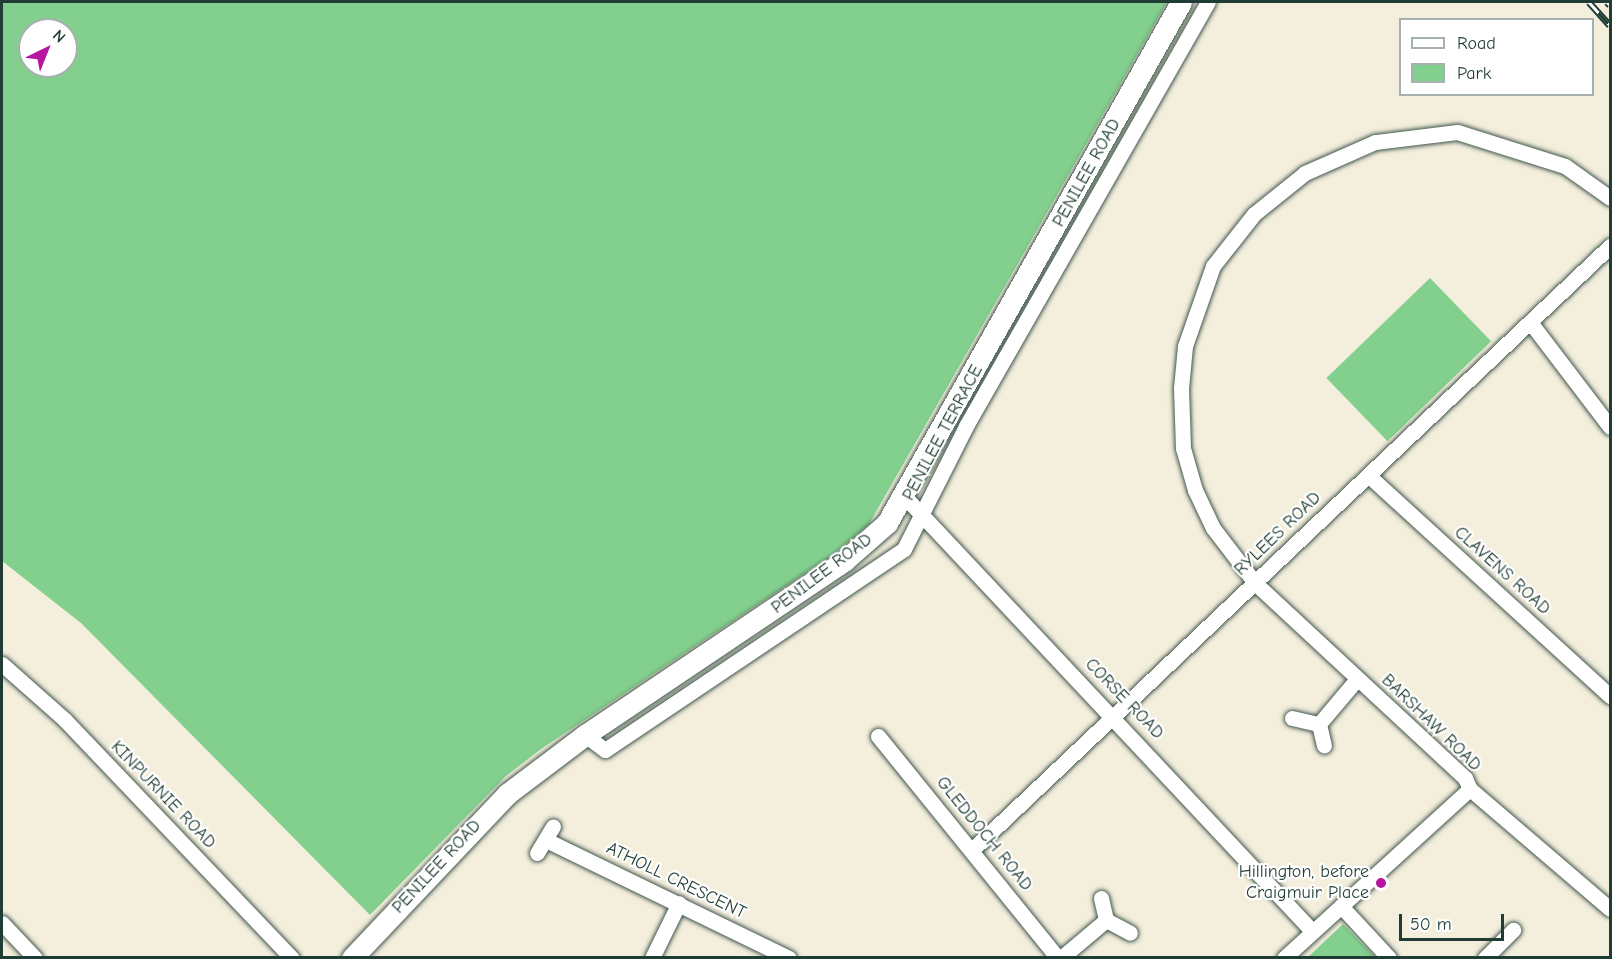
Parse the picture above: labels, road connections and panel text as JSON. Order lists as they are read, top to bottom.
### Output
{
  "streets": {
    "street": [
      "PENILEE ROAD",
      "PENILEE TERRACE",
      "RYLEES ROAD",
      "CLAVENS ROAD",
      "CORSE ROAD",
      "BARSHAW ROAD",
      "KINPURNIE ROAD",
      "GLEDDOCH ROAD",
      "ATHOLL CRESCENT"
    ]
  },
  "crossings": [
    ["PENILEE ROAD", "PENILEE TERRACE"],
    ["PENILEE ROAD", "CORSE ROAD"],
    ["PENILEE TERRACE", "CORSE ROAD"],
    ["RYLEES ROAD", "CLAVENS ROAD"],
    ["RYLEES ROAD", "CORSE ROAD"],
    ["RYLEES ROAD", "BARSHAW ROAD"],
    ["RYLEES ROAD", "GLEDDOCH ROAD"]
  ],
  "places": ["Hillington, before Craigmuir Place"],
  "legend": ["Road", "Park"],
  "scale_bar": "50 m",
  "north": "top right"
}
